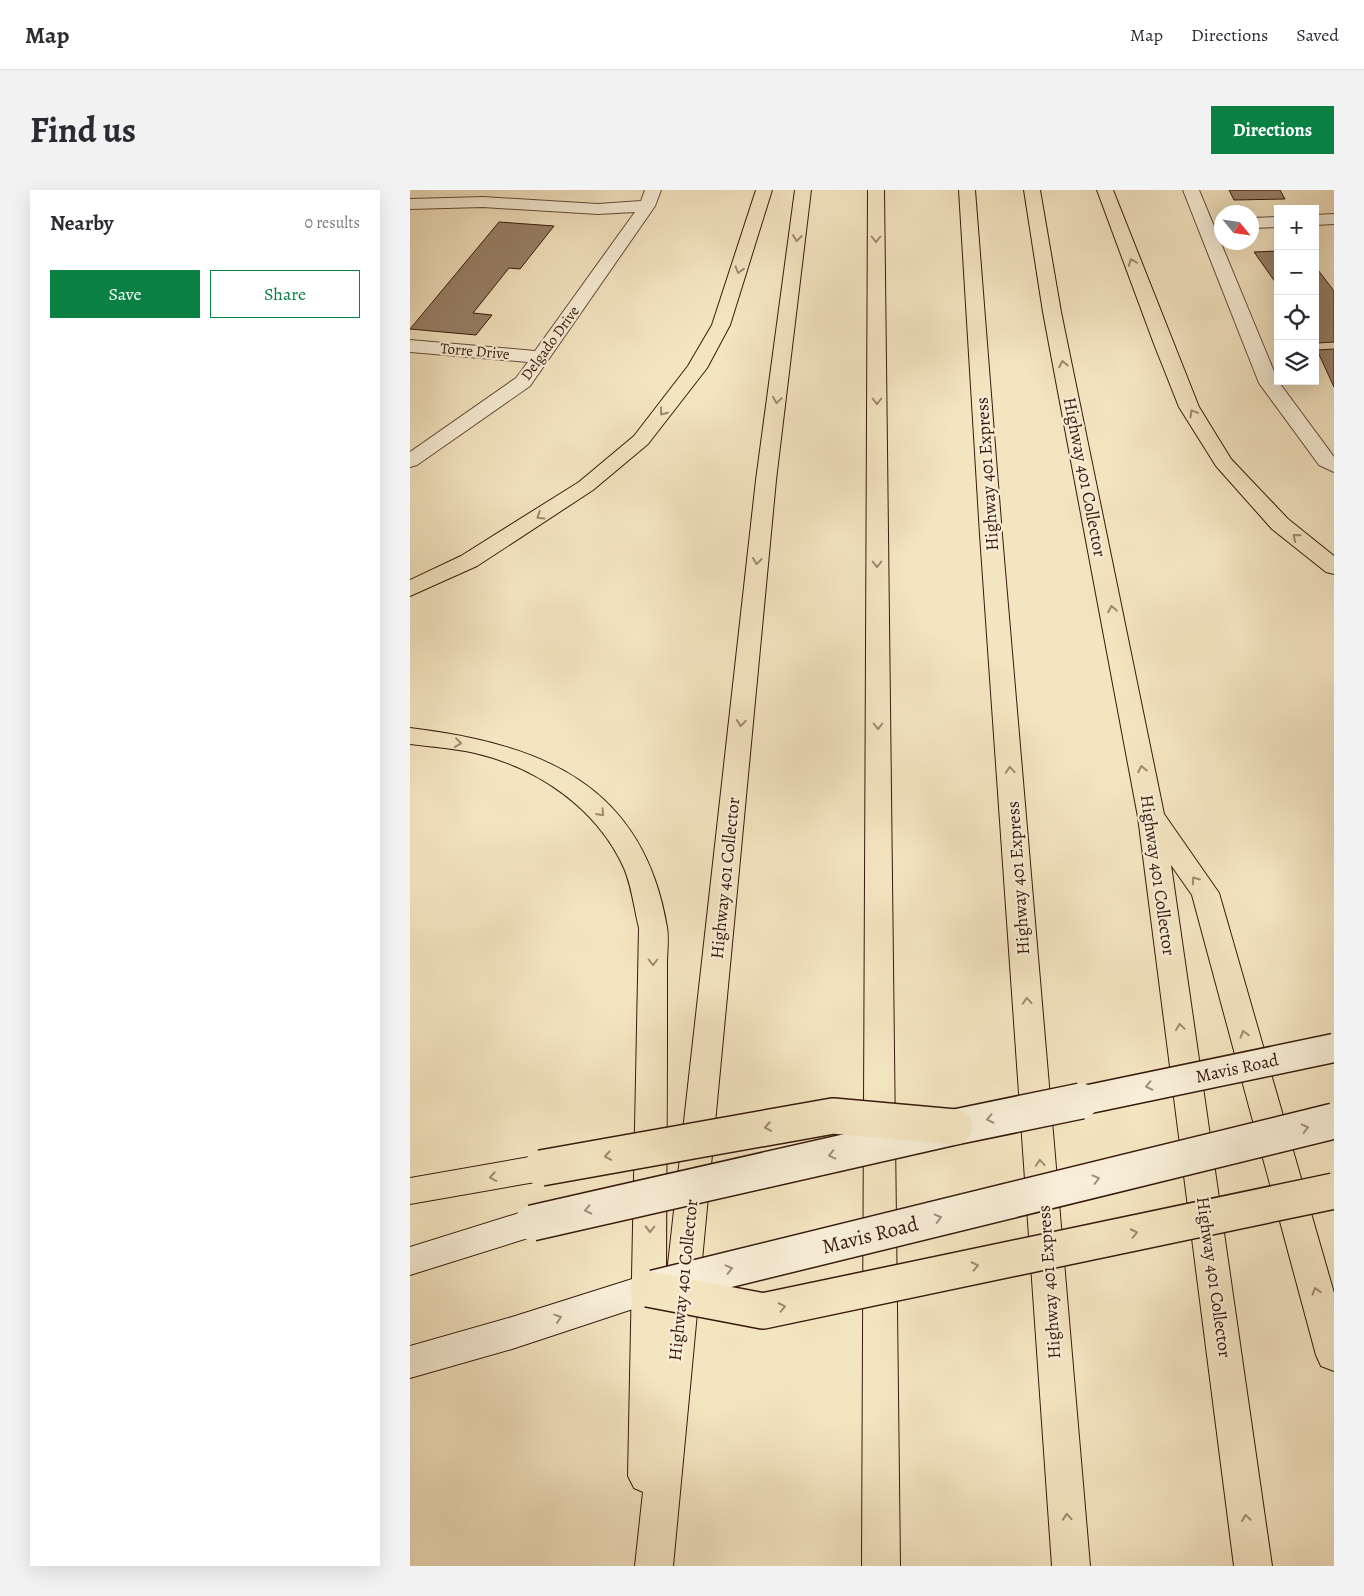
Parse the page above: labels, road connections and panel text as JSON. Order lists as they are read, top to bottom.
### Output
{
  "streets": {
    "highway": ["Highway 401 Express", "Highway 401 Collector"],
    "street": ["Delgado Drive", "Torre Drive", "Mavis Road"]
  },
  "crossings": [
    ["Delgado Drive", "Torre Drive"]
  ],
  "north": "bottom right",
  "page": {
    "header": "Map",
    "nav": ["Map", "Directions", "Saved"],
    "title": "Find us",
    "buttons": [
      "Directions",
      ["Save", "Share"]
    ],
    "heading": ["Nearby", "0 results"],
    "map_buttons": ["+", "−"]
  }
}
